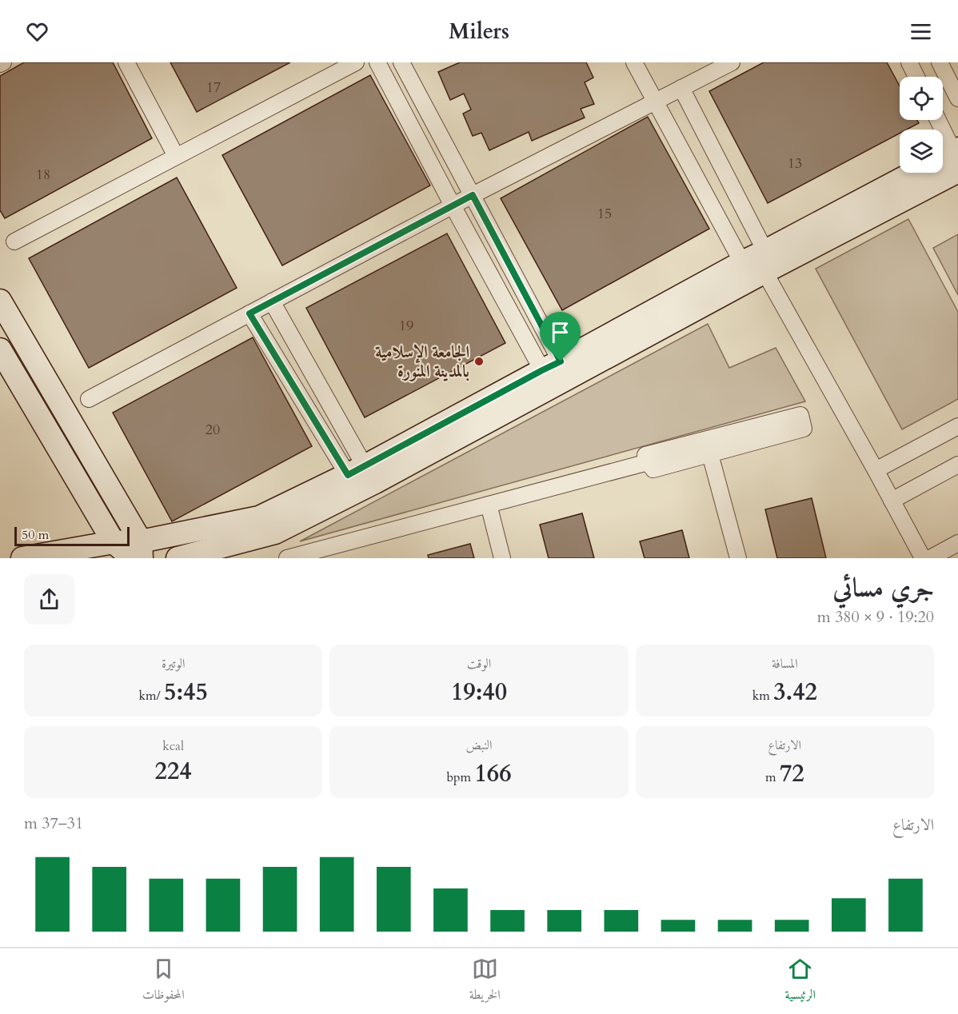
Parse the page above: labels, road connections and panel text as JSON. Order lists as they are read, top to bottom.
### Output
{
  "places": ["الجامعة الإسلامية بالمدينة المنورة"],
  "house_numbers": [
    "17",
    "13",
    "18",
    "15",
    "19",
    "20"
  ],
  "scale_bar": "50 m",
  "page": {
    "header": "Milers",
    "scale": "50 m",
    "heading": ["جري مسائي", "19:20 · 9 × 380 m"],
    "stats": [
      ["المسافة", "3.42 km"],
      ["الوقت", "19:40"],
      ["الوتيرة", "5:45 /km"],
      ["الارتفاع", "72 m"],
      ["النبض", "166 bpm"],
      ["kcal", "224"]
    ],
    "chart": ["الارتفاع", "31–37 m"],
    "tabs": ["الرئيسية", "الخريطة", "المحفوظات"]
  }
}
